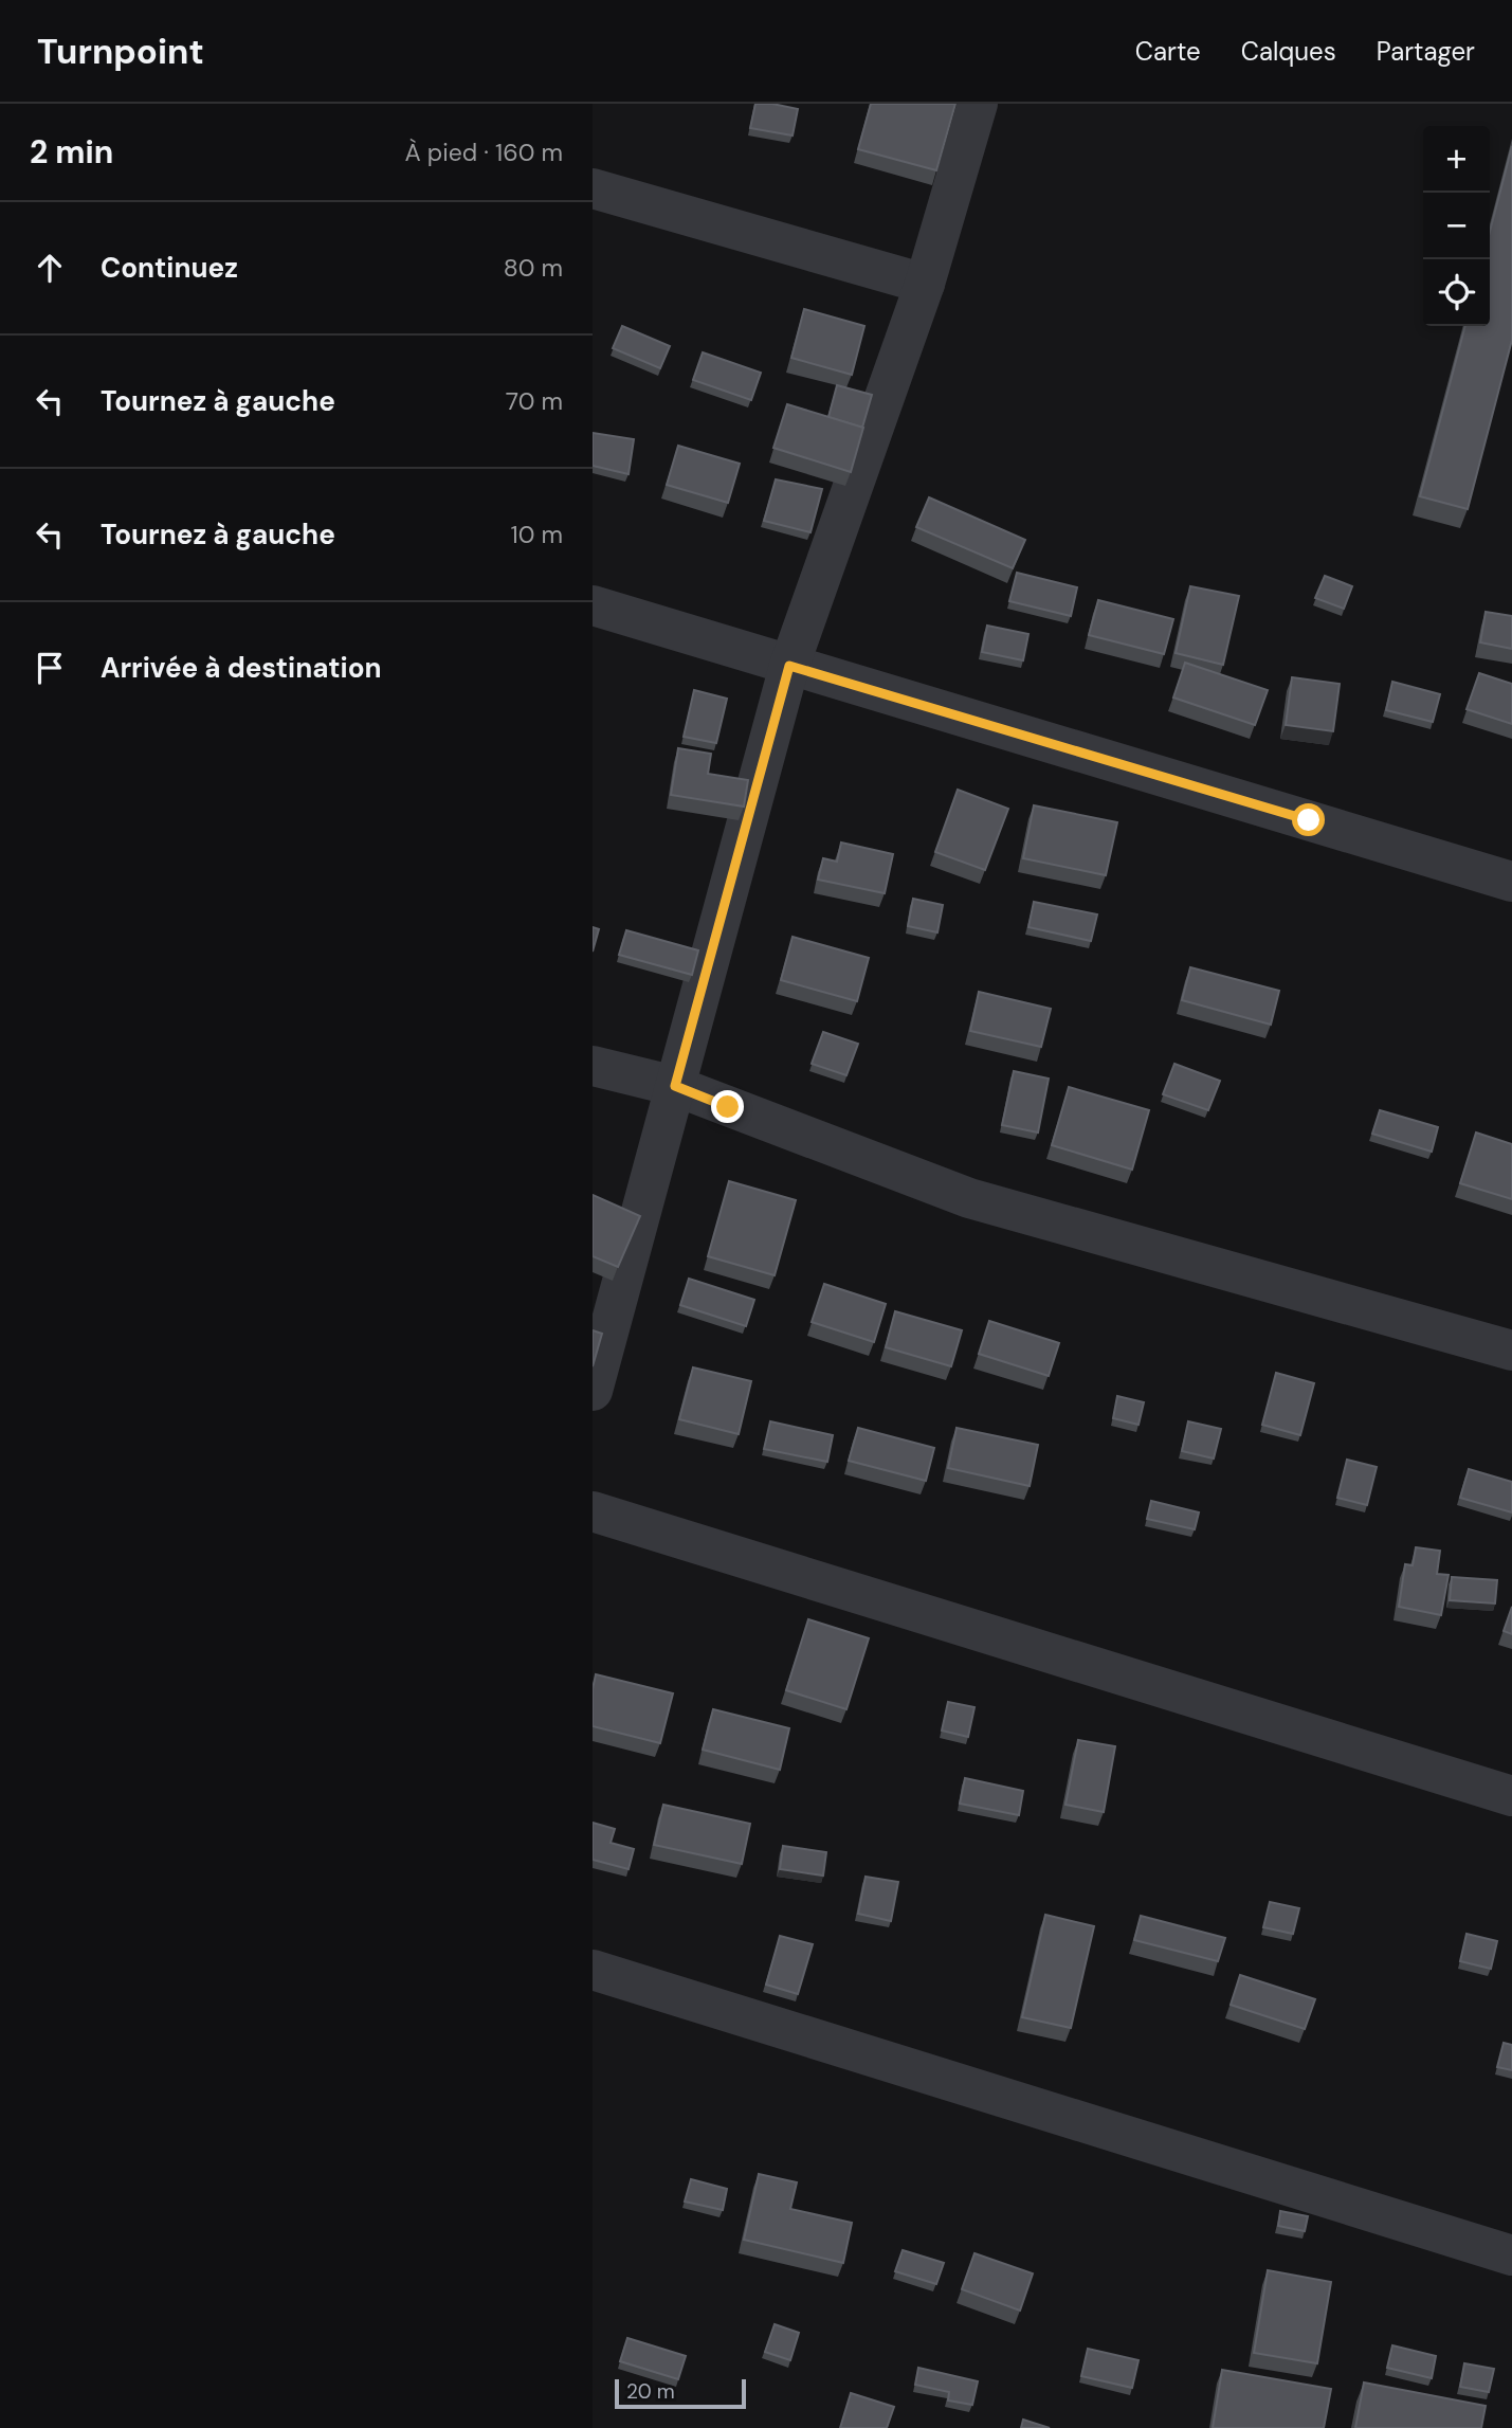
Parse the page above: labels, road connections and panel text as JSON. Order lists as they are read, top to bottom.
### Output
{
  "scale_bar": "20 m",
  "page": {
    "header": "Turnpoint",
    "nav": ["Carte", "Calques", "Partager"],
    "heading": ["2 min", "À pied · 160 m"],
    "map_buttons": ["+", "−"],
    "list": [
      ["Continuez", "80 m"],
      ["Tournez à gauche", "70 m"],
      ["Tournez à gauche", "10 m"],
      "Arrivée à destination"
    ],
    "scale": "20 m"
  }
}
